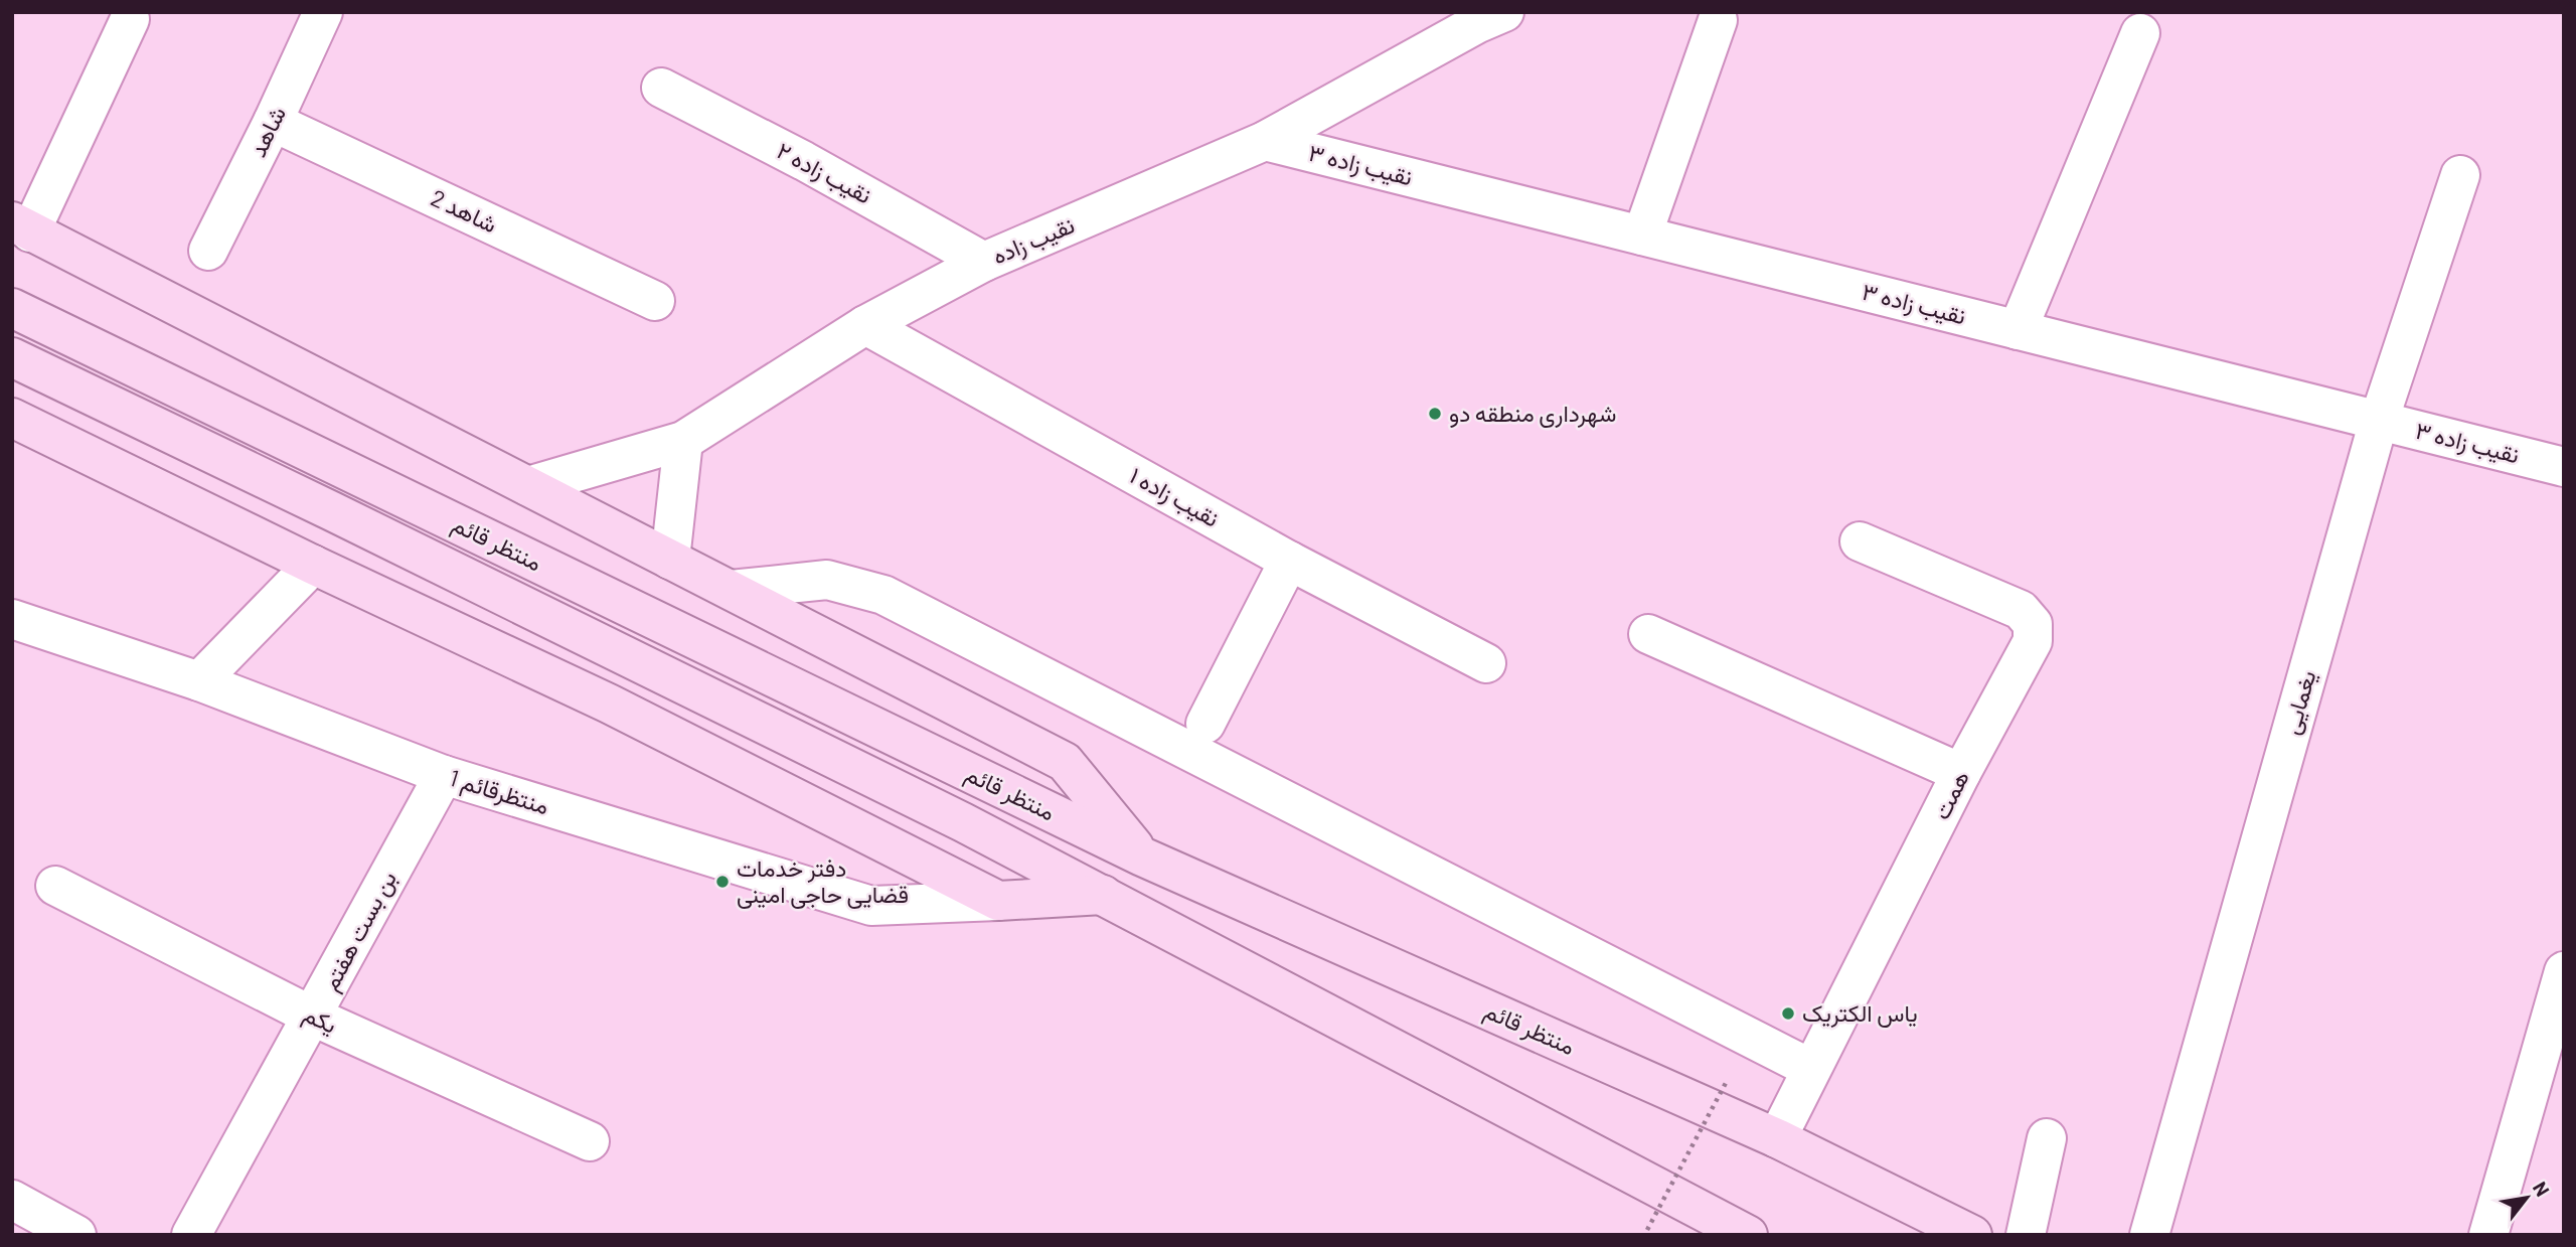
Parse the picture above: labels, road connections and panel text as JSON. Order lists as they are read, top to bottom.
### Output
{
  "streets": {
    "main road": ["منتظر قائم"],
    "street": [
      "شاهد",
      "نقیب زاده ۳",
      "نقیب زاده ۲",
      "شاهد 2",
      "نقیب زاده",
      "نقیب زاده ۱",
      "یغمایی",
      "منتظرقائم 1",
      "همت",
      "بن بست هفتم",
      "یکم"
    ]
  },
  "crossings": [
    ["شاهد", "شاهد 2"],
    ["نقیب زاده ۳", "نقیب زاده"],
    ["نقیب زاده ۳", "یغمایی"],
    ["نقیب زاده ۲", "نقیب زاده"],
    ["نقیب زاده", "نقیب زاده ۱"],
    ["منتظر قائم", "همت"],
    ["منتظرقائم 1", "بن بست هفتم"],
    ["بن بست هفتم", "یکم"]
  ],
  "places": ["شهرداری منطقه دو", "دفتر خدمات قضایی حاجی امینی", "یاس الکتریک"],
  "north": "top right"
}
